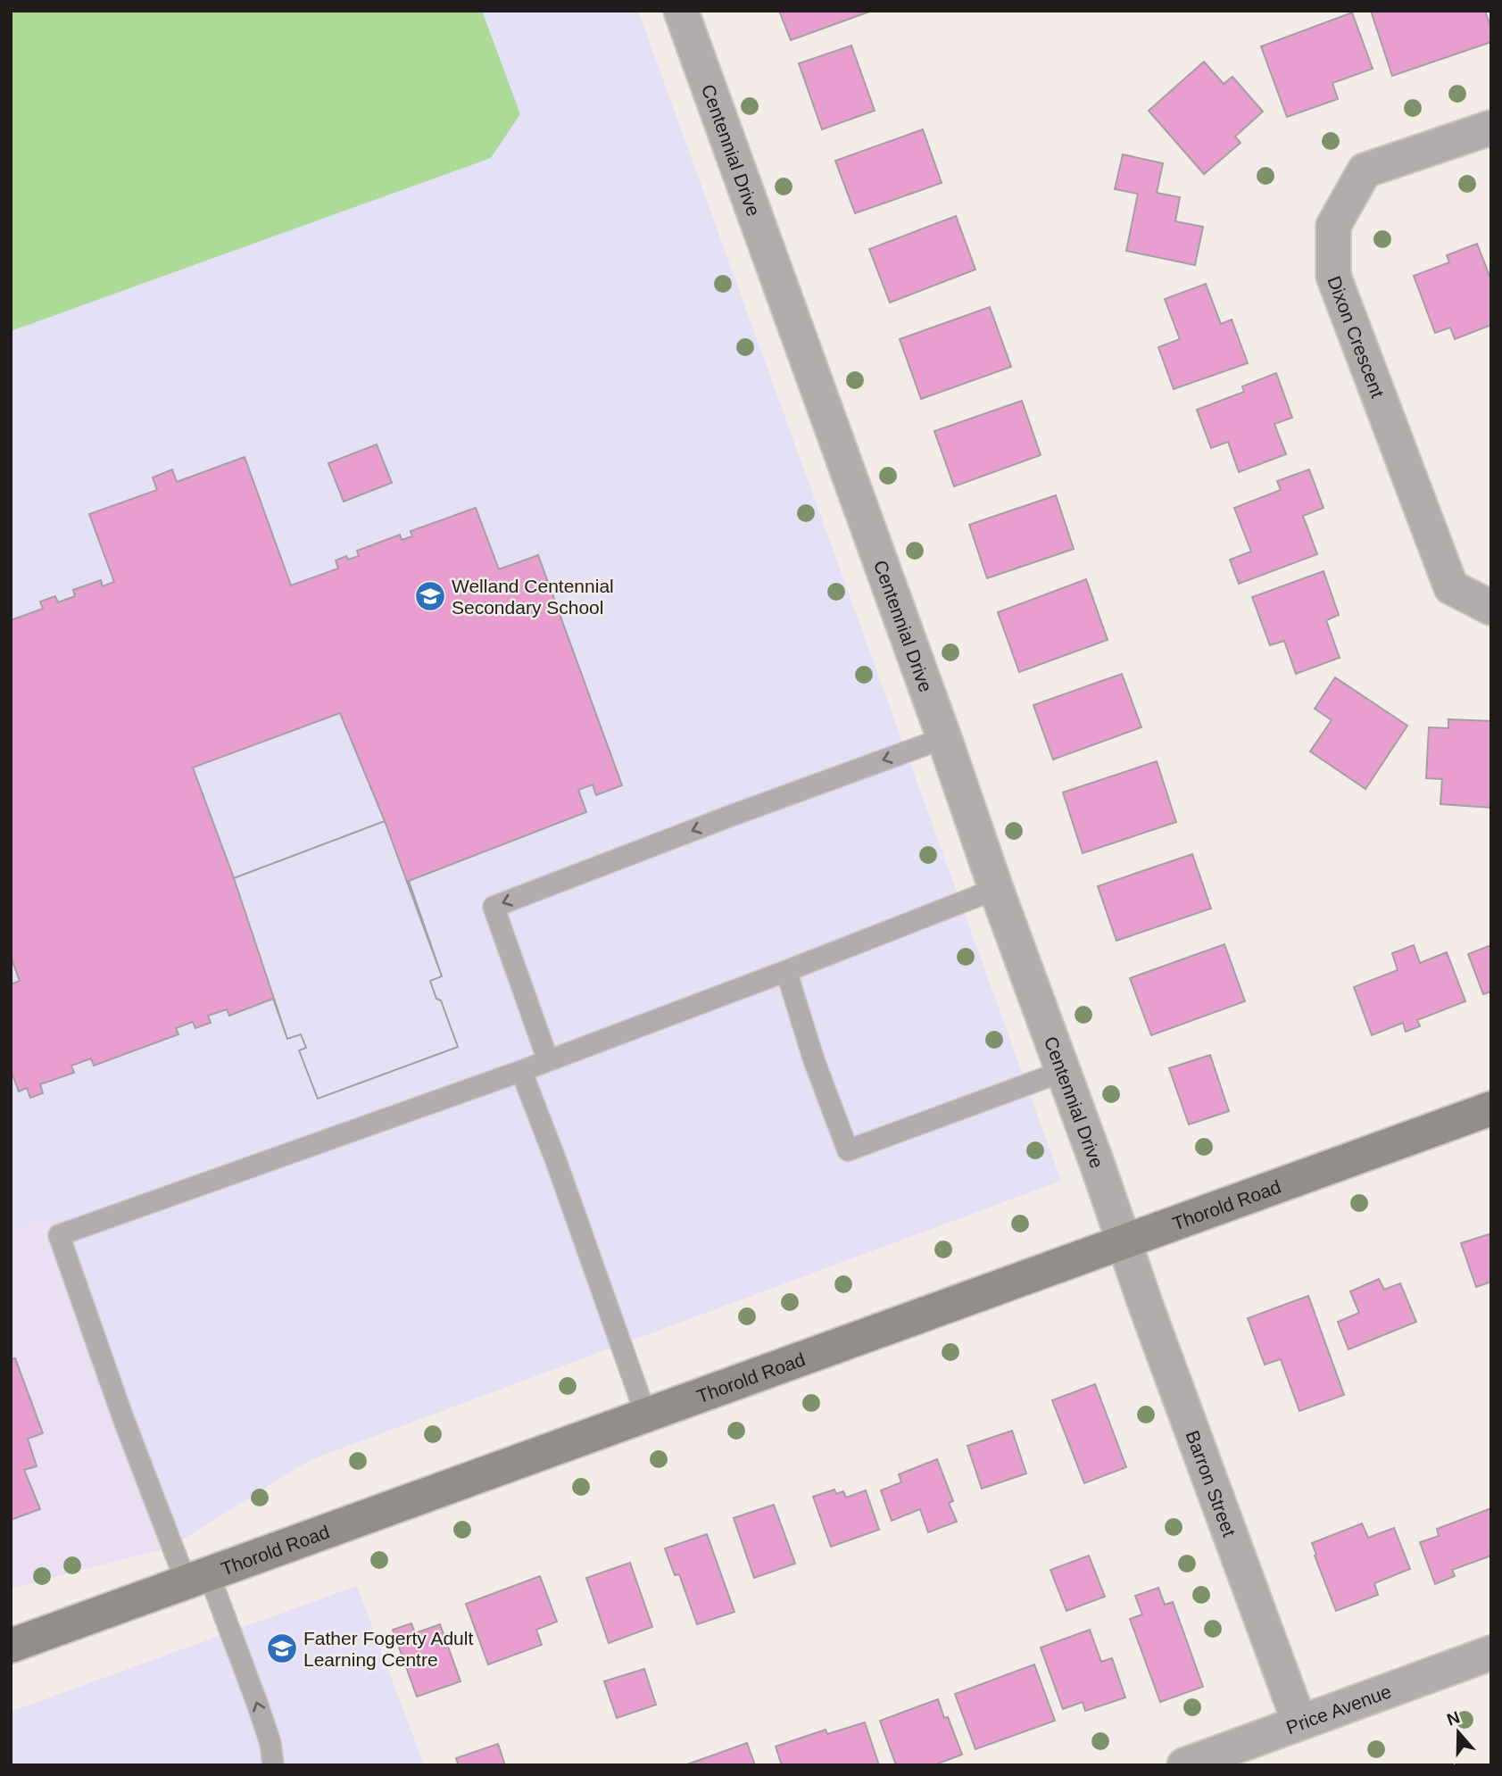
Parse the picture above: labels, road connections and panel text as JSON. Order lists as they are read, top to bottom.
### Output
{
  "streets": {
    "street": [
      "Centennial Drive",
      "Dixon Crescent",
      "Thorold Road",
      "Barron Street",
      "Price Avenue"
    ]
  },
  "crossings": [
    ["Centennial Drive", "Thorold Road"],
    ["Centennial Drive", "Barron Street"],
    ["Thorold Road", "Barron Street"],
    ["Barron Street", "Price Avenue"]
  ],
  "places": {
    "school or university": ["Welland Centennial Secondary School", "Father Fogerty Adult Learning Centre"]
  },
  "north": "top"
}
